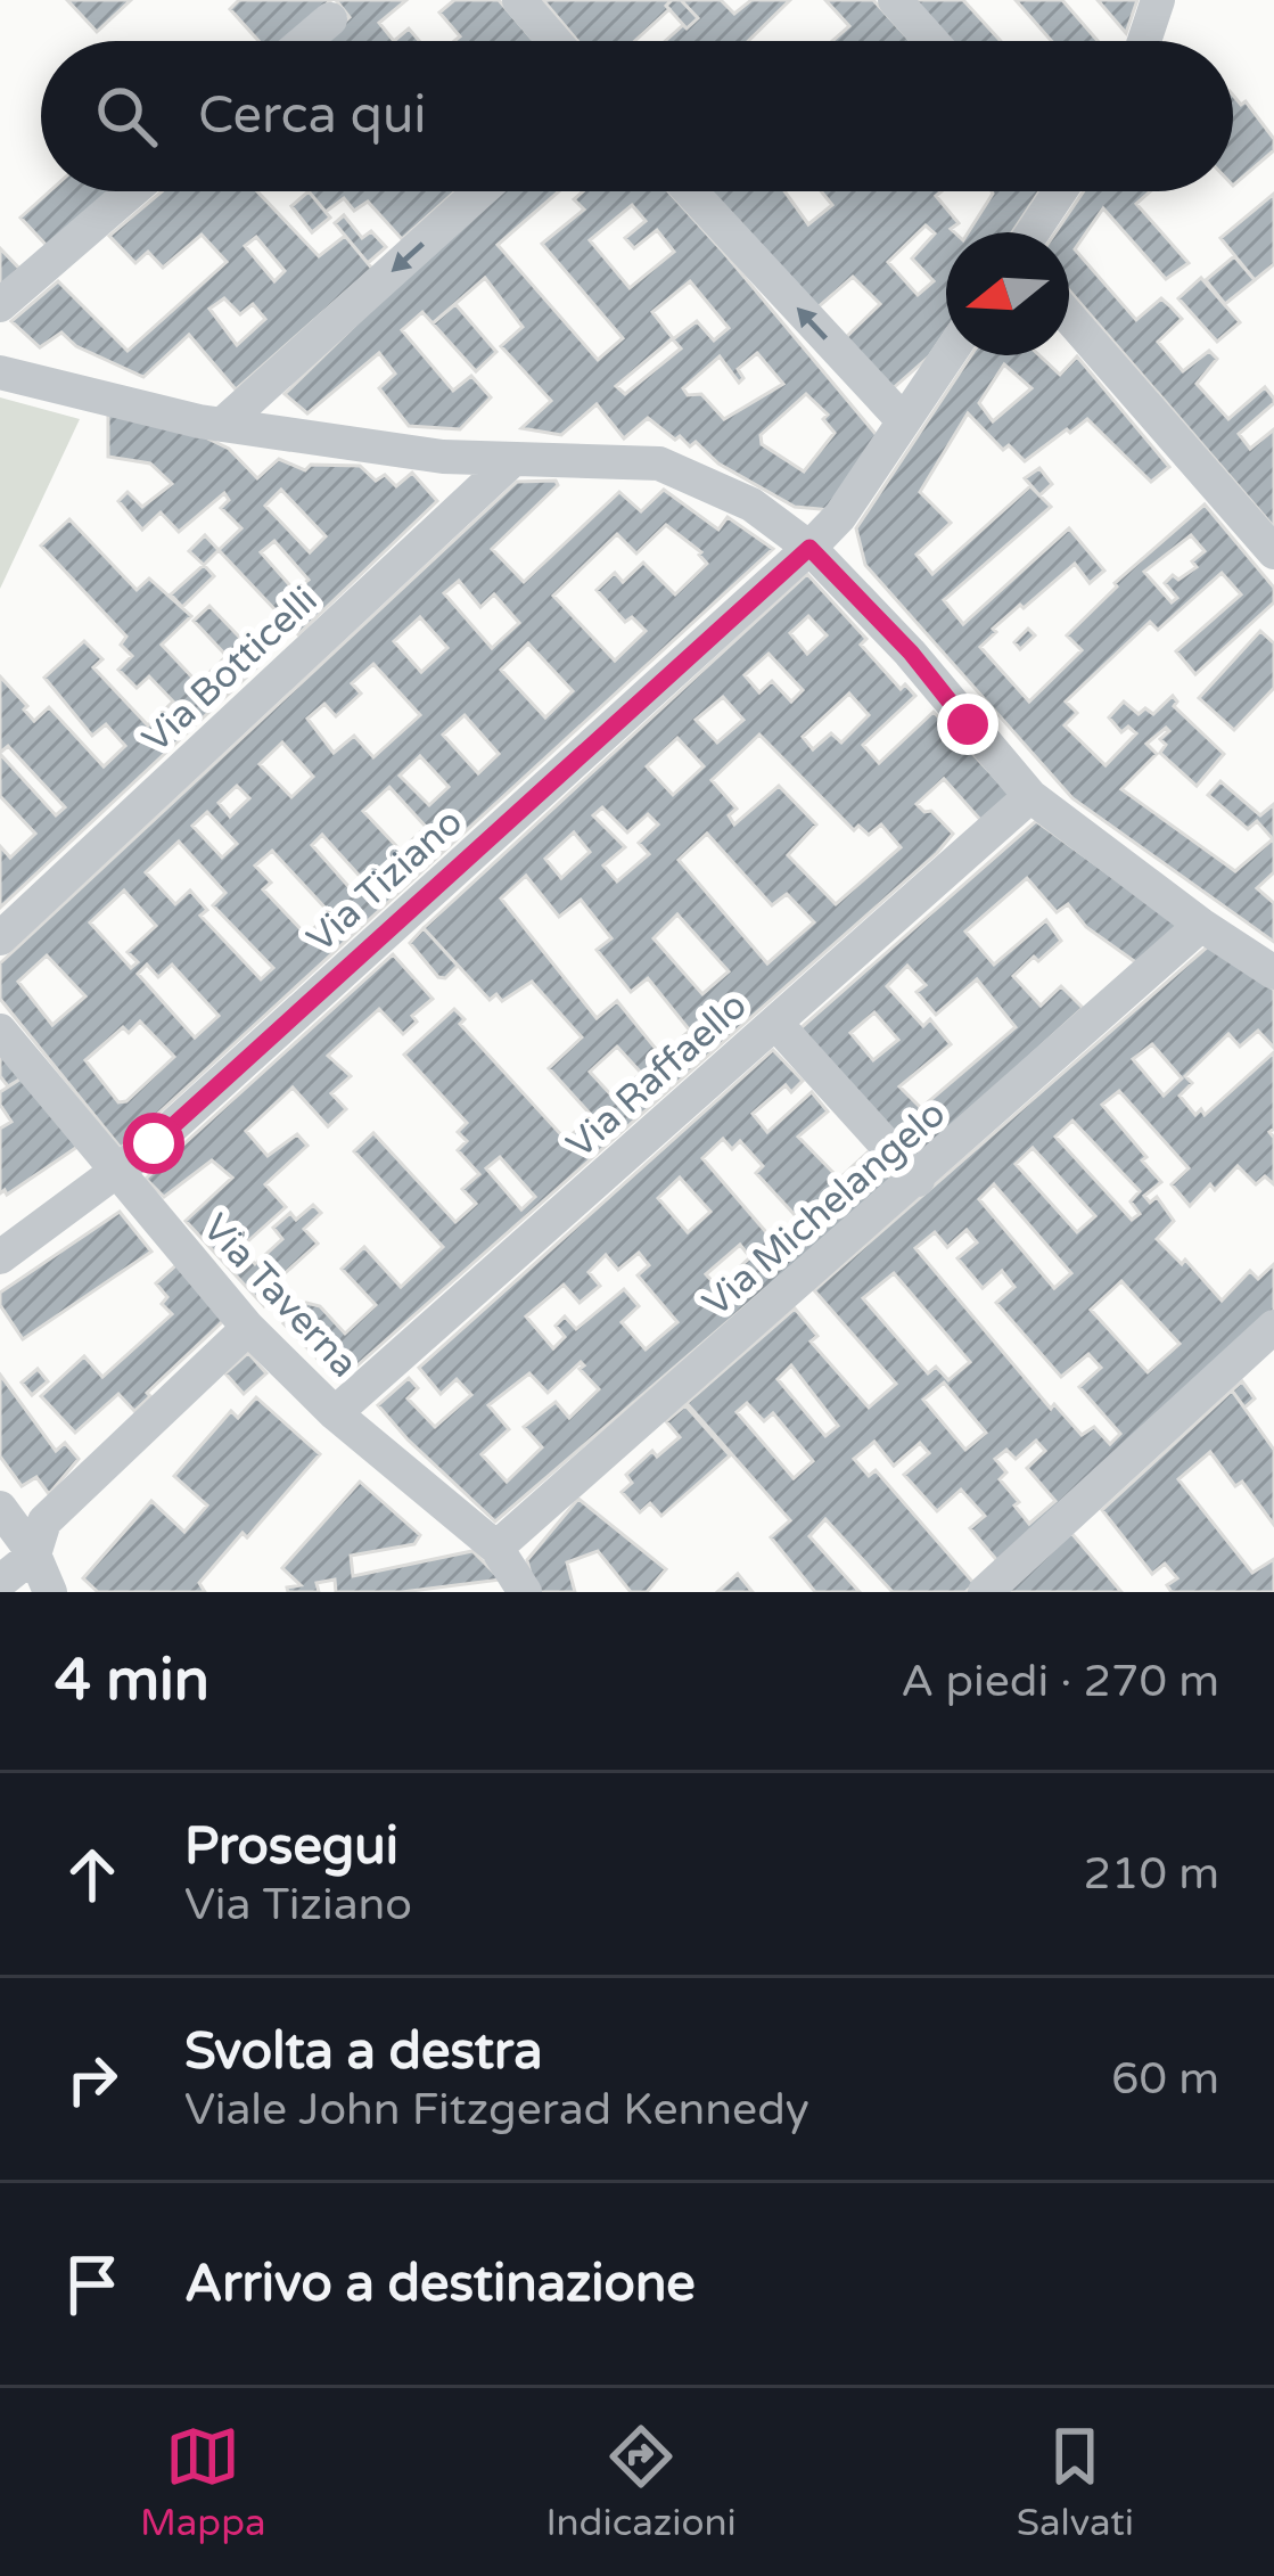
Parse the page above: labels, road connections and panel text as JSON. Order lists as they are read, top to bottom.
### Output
{
  "streets": {
    "street": [
      "Via Botticelli",
      "Via Tiziano",
      "Via Raffaello",
      "Via Michelangelo",
      "Via Taverna"
    ]
  },
  "crossings": [
    ["Via Tiziano", "Via Taverna"],
    ["Via Raffaello", "Via Taverna"],
    ["Via Michelangelo", "Via Taverna"]
  ],
  "north": "left",
  "page": {
    "search": "Cerca qui",
    "heading": ["4 min", "A piedi · 270 m"],
    "list": [
      ["Prosegui", "Via Tiziano", "210 m"],
      ["Svolta a destra", "Viale John Fitzgerad Kennedy", "60 m"],
      "Arrivo a destinazione"
    ],
    "nav": ["Mappa", "Indicazioni", "Salvati"]
  }
}
